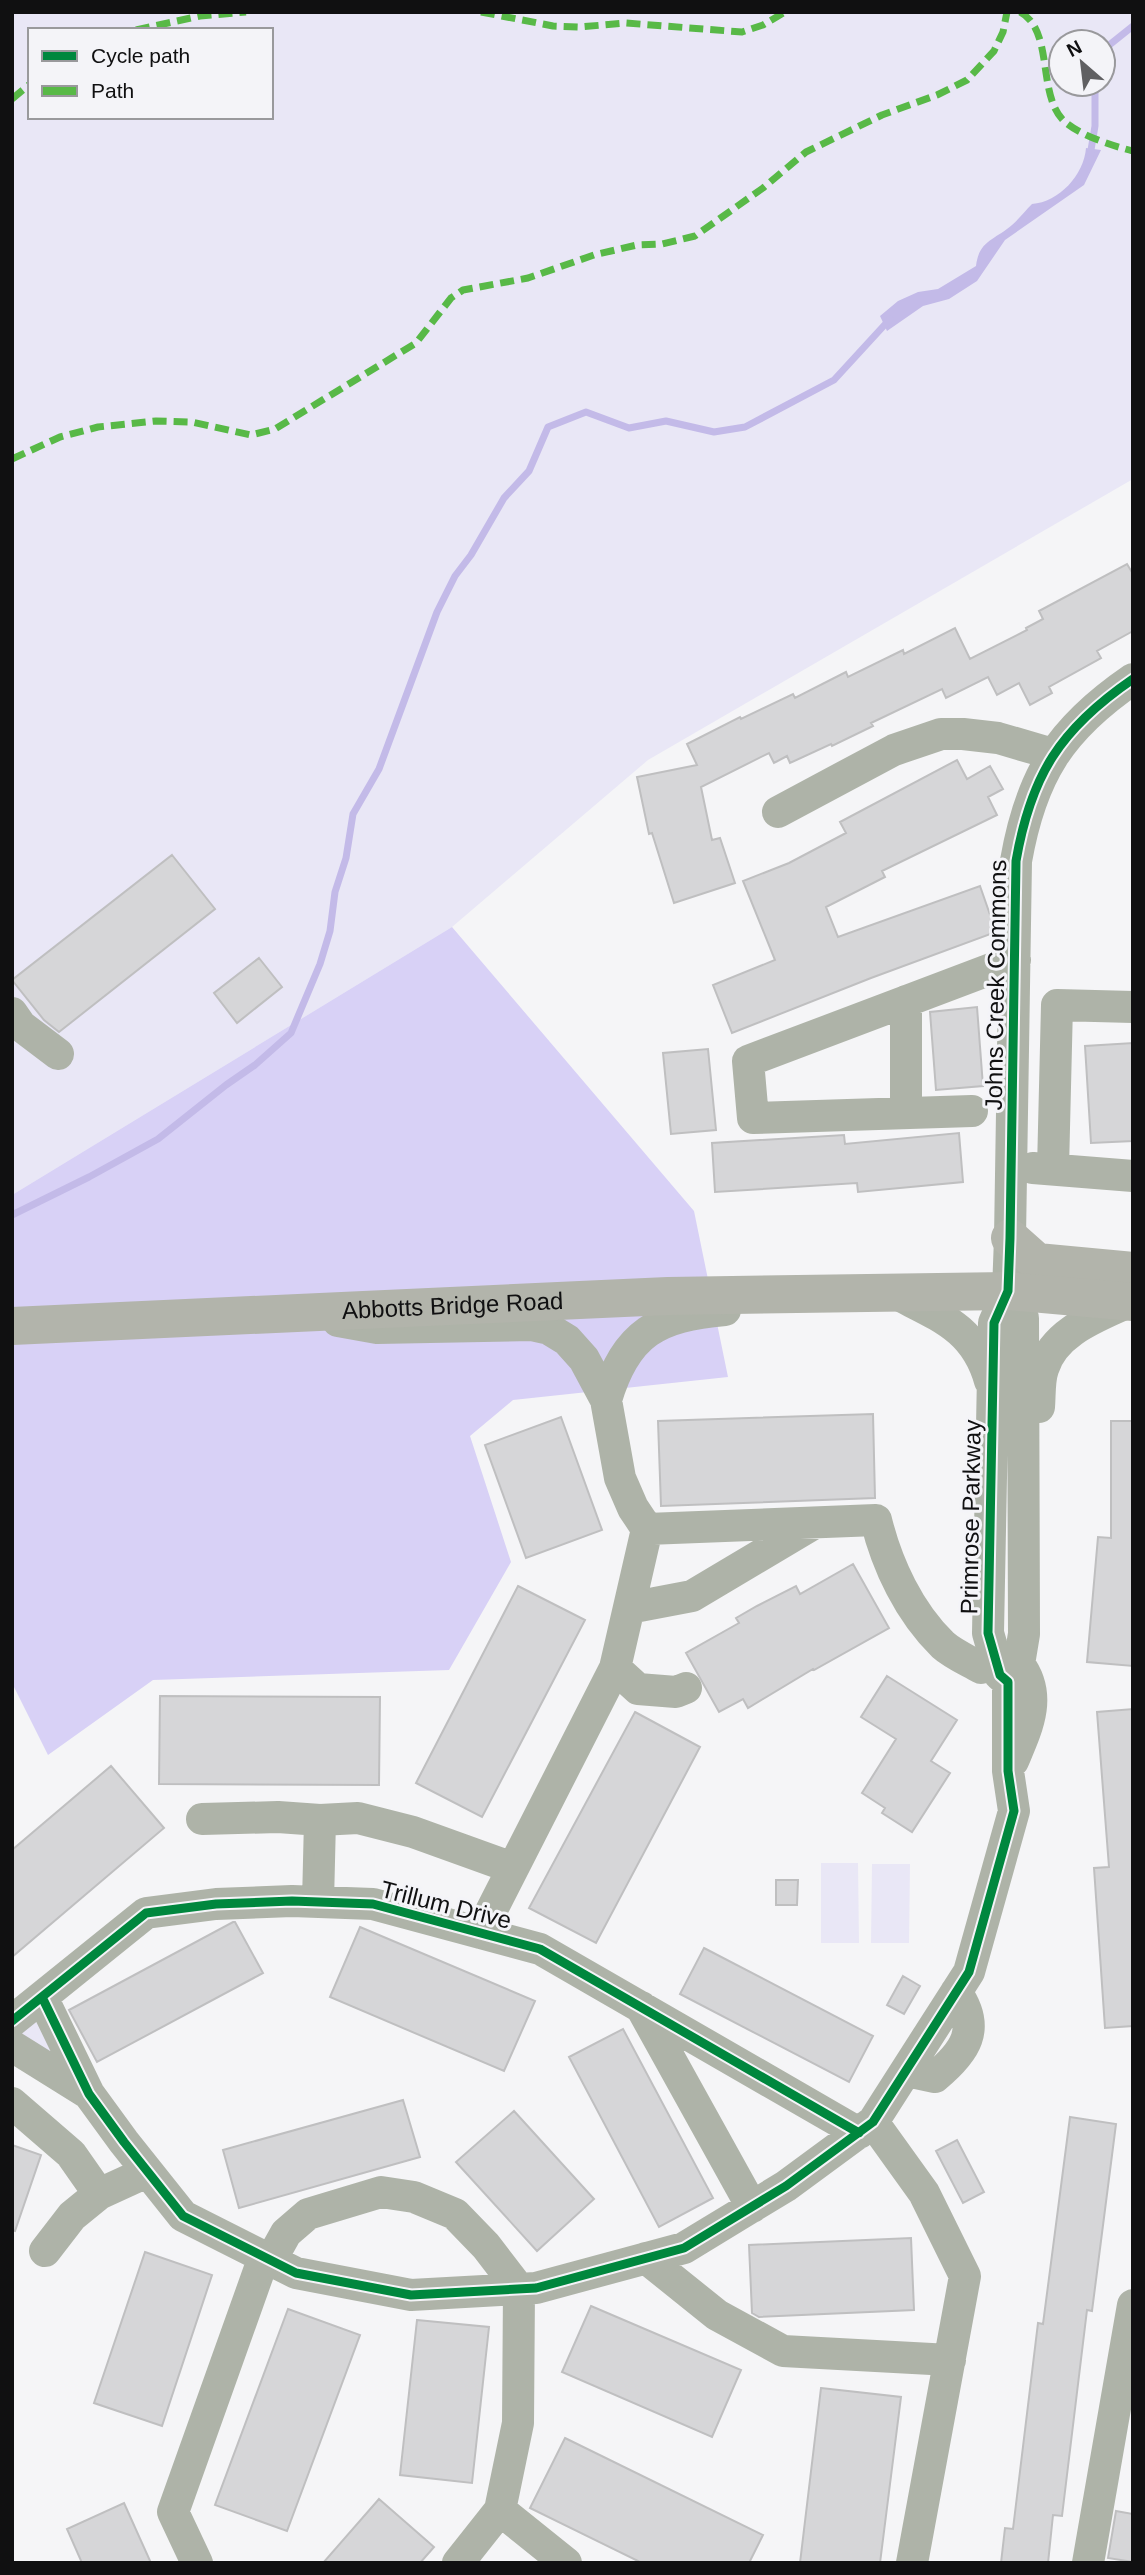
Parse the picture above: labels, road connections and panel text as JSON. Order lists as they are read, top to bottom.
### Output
{
  "streets": {
    "main road": ["Abbotts Bridge Road"],
    "street": ["Johns Creek Commons", "Primrose Parkway", "Trillum Drive"]
  },
  "crossings": [
    ["Johns Creek Commons", "Abbotts Bridge Road"],
    ["Johns Creek Commons", "Primrose Parkway"],
    ["Abbotts Bridge Road", "Primrose Parkway"],
    ["Primrose Parkway", "Trillum Drive"]
  ],
  "legend": ["Cycle path", "Path"],
  "north": "top left"
}
